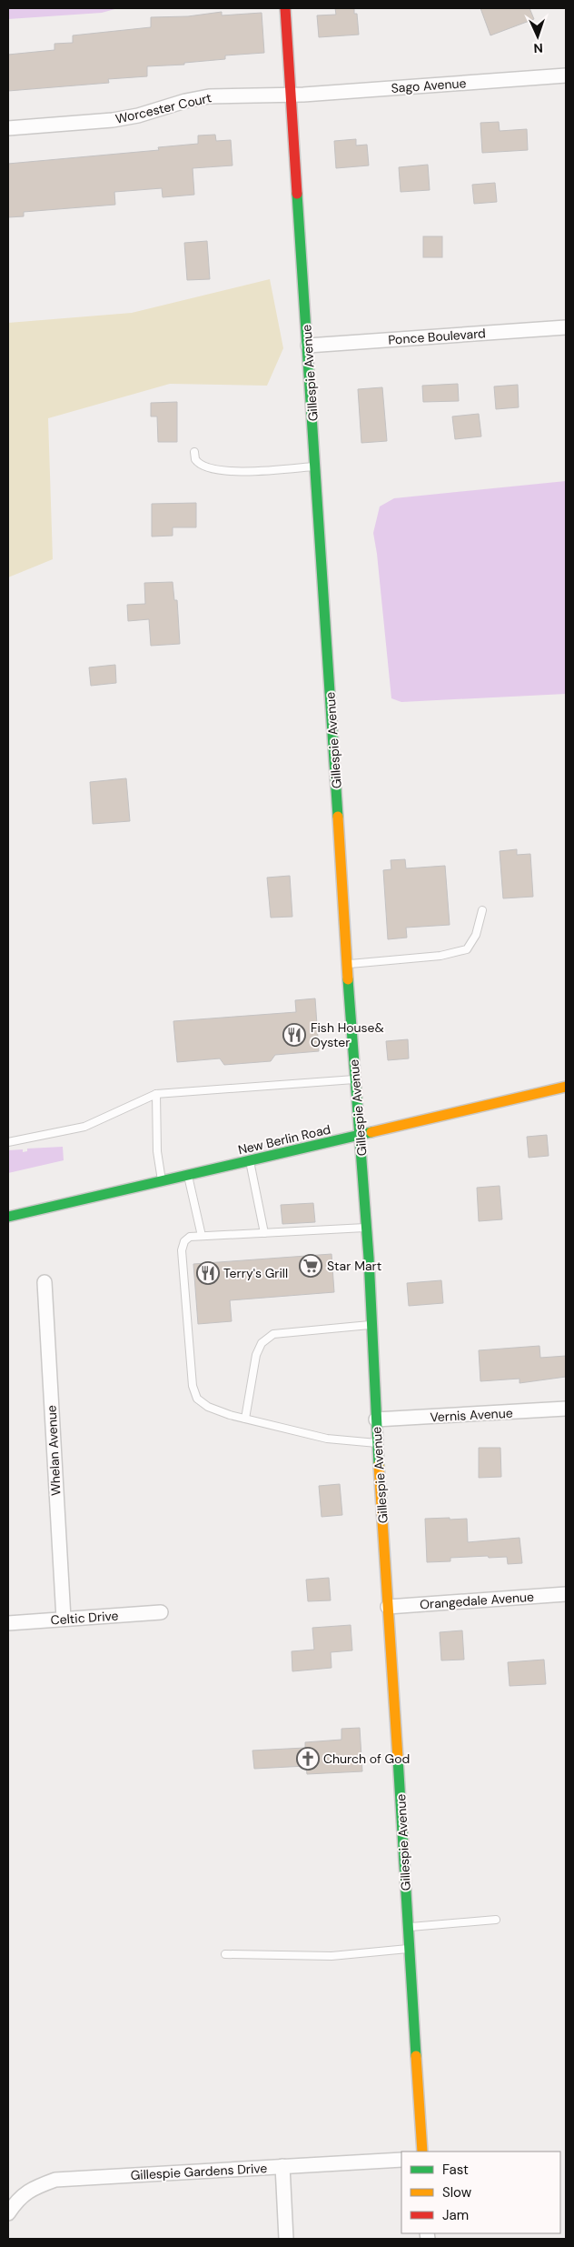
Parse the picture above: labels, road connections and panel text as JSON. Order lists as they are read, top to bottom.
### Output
{
  "streets": {
    "street": [
      "Sago Avenue",
      "Worcester Court",
      "Ponce Boulevard",
      "Gillespie Avenue",
      "New Berlin Road",
      "Vernis Avenue",
      "Whelan Avenue",
      "Orangedale Avenue",
      "Celtic Drive",
      "Gillespie Gardens Drive"
    ]
  },
  "crossings": [
    ["Sago Avenue", "Worcester Court"],
    ["Sago Avenue", "Gillespie Avenue"],
    ["Worcester Court", "Gillespie Avenue"],
    ["Ponce Boulevard", "Gillespie Avenue"],
    ["Gillespie Avenue", "New Berlin Road"],
    ["Gillespie Avenue", "Vernis Avenue"],
    ["Gillespie Avenue", "Orangedale Avenue"],
    ["Whelan Avenue", "Celtic Drive"]
  ],
  "places": {
    "restaurant": ["Fish House& Oyster", "Terry's Grill"],
    "supermarket": ["Star Mart"],
    "church": ["Church of God"]
  },
  "legend": ["Fast", "Slow", "Jam"],
  "north": "bottom"
}
